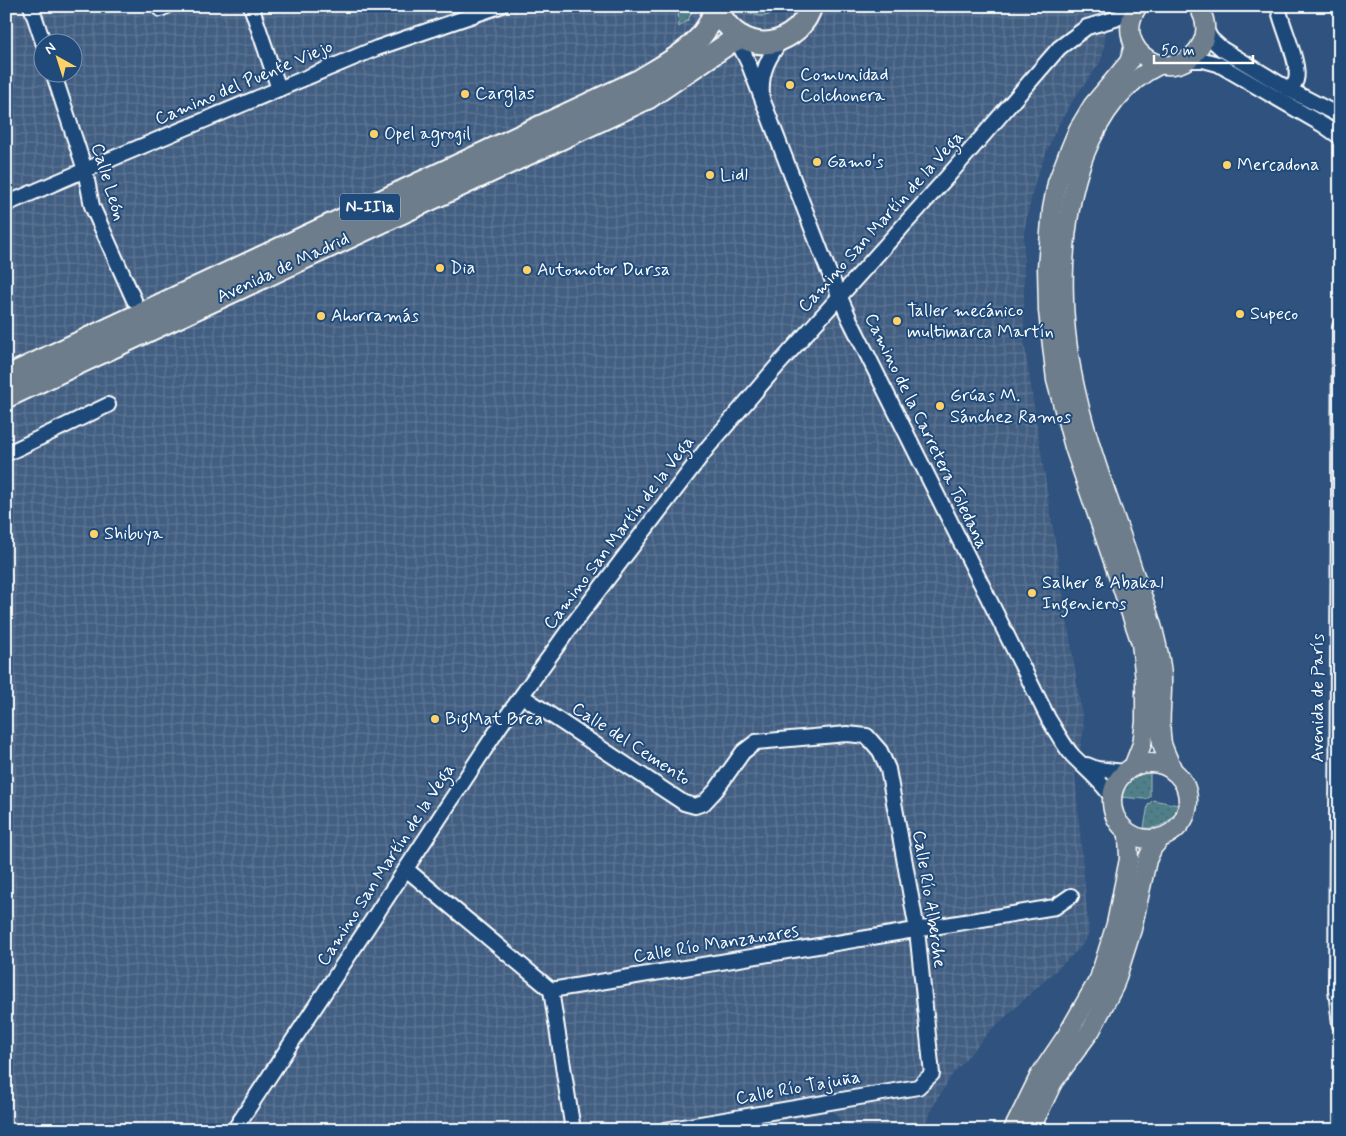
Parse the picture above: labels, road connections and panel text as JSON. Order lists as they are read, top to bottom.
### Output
{
  "streets": {
    "highway": ["N-IIIa", "Avenida de Madrid"],
    "street": [
      "Camino del Puente Viejo",
      "Calle León",
      "Camino San Martín de la Vega",
      "Camino de la Carretera Toledana",
      "Avenida de París",
      "Calle del Cemento",
      "Calle Río Alberche",
      "Calle Río Manzanares",
      "Calle Río Tajuña"
    ]
  },
  "crossings": [
    ["Camino del Puente Viejo", "Calle León"],
    ["N-IIIa", "Avenida de Madrid"],
    ["N-IIIa", "Camino de la Carretera Toledana"],
    ["Camino San Martín de la Vega", "Camino de la Carretera Toledana"],
    ["Camino San Martín de la Vega", "Calle del Cemento"],
    ["Avenida de Madrid", "Camino de la Carretera Toledana"],
    ["Calle del Cemento", "Calle Río Alberche"],
    ["Calle Río Alberche", "Calle Río Manzanares"],
    ["Calle Río Alberche", "Calle Río Tajuña"]
  ],
  "places": [
    "Comunidad Colchonera",
    "Carglas",
    "Opel agrogil",
    "Gamo's",
    "Mercadona",
    "Lidl",
    "Dia",
    "Automotor Dursa",
    "Supeco",
    "Ahorramás",
    "Taller mecánico multimarca Martín",
    "Grúas M. Sánchez Ramos",
    "Shibuya",
    "Salher & Abakal Ingenieros",
    "BigMat Brea"
  ],
  "scale_bar": "50 m",
  "north": "top left"
}
